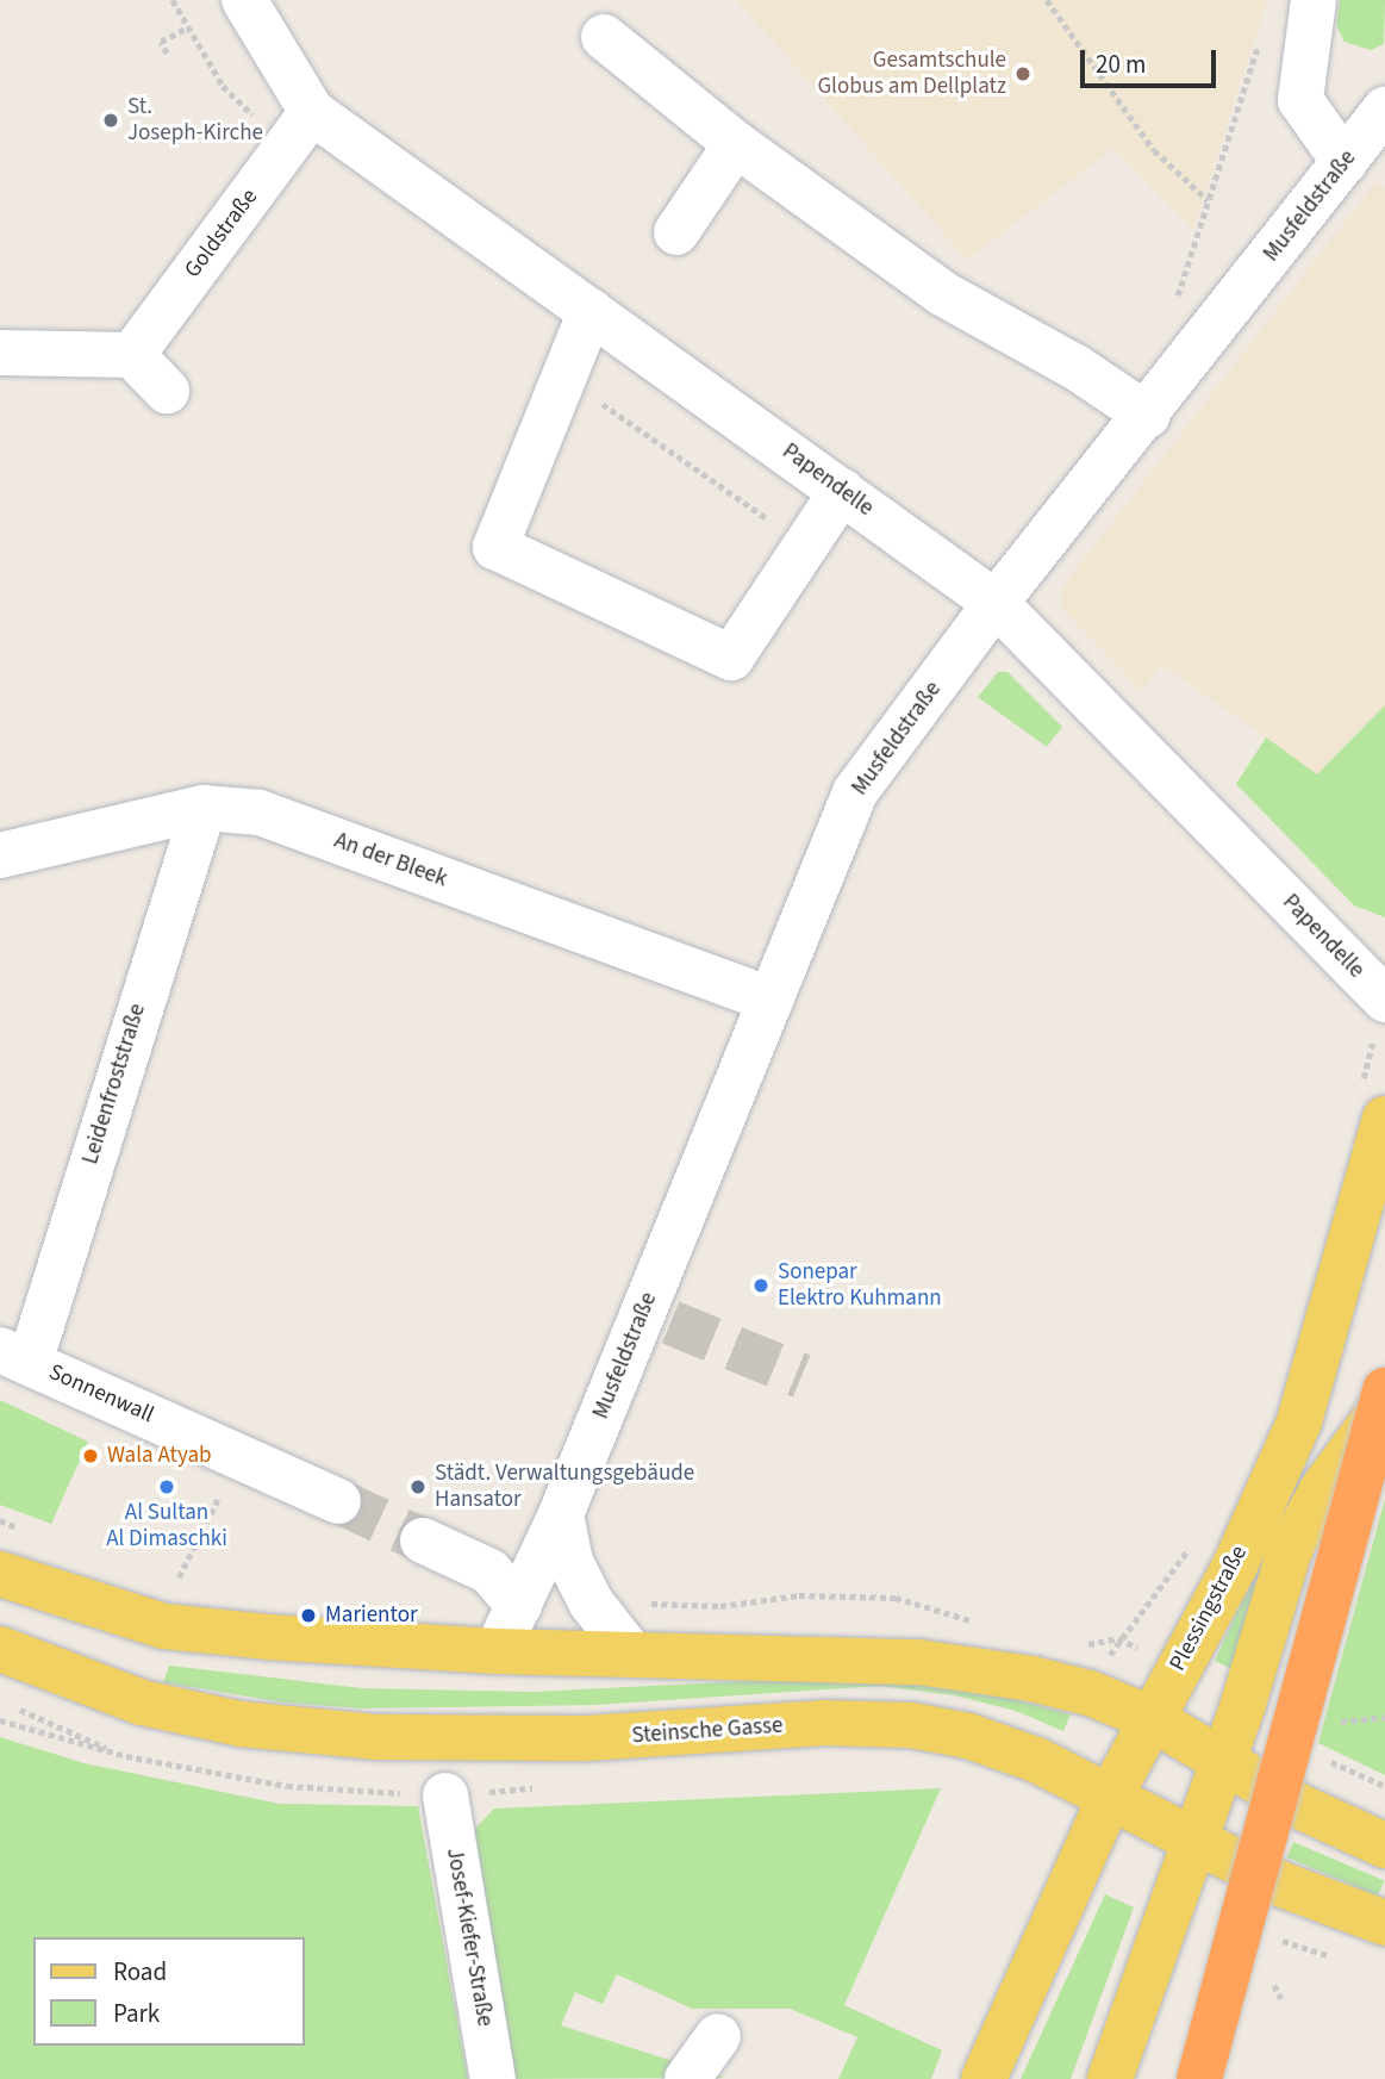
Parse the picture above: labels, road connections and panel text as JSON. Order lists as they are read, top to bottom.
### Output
{
  "streets": {
    "main road": ["Plessingstraße", "Steinsche Gasse"],
    "street": [
      "Musfeldstraße",
      "Goldstraße",
      "Papendelle",
      "An der Bleek",
      "Leidenfroststraße",
      "Sonnenwall",
      "Josef-Kiefer-Straße"
    ]
  },
  "crossings": [
    ["Musfeldstraße", "Papendelle"],
    ["Musfeldstraße", "An der Bleek"],
    ["Goldstraße", "Papendelle"],
    ["An der Bleek", "Leidenfroststraße"],
    ["Leidenfroststraße", "Sonnenwall"],
    ["Plessingstraße", "Steinsche Gasse"]
  ],
  "places": [
    "Gesamtschule Globus am Dellplatz",
    "St. Joseph-Kirche",
    "Sonepar Elektro Kuhmann",
    "Wala Atyab",
    "Al Sultan Al Dimaschki",
    "Städt. Verwaltungsgebäude Hansator",
    "Marientor"
  ],
  "legend": ["Road", "Park"],
  "scale_bar": "20 m"
}
